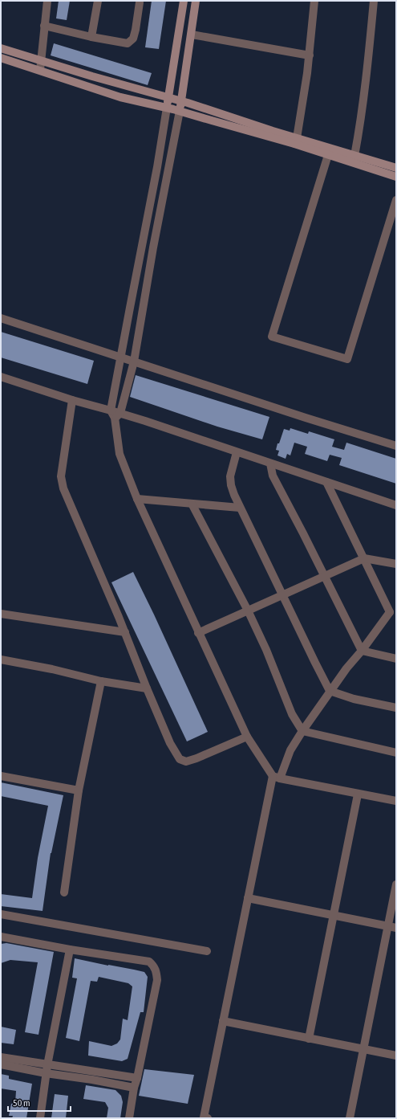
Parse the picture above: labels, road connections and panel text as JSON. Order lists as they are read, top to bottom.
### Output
{
  "scale_bar": "50 m"
}
